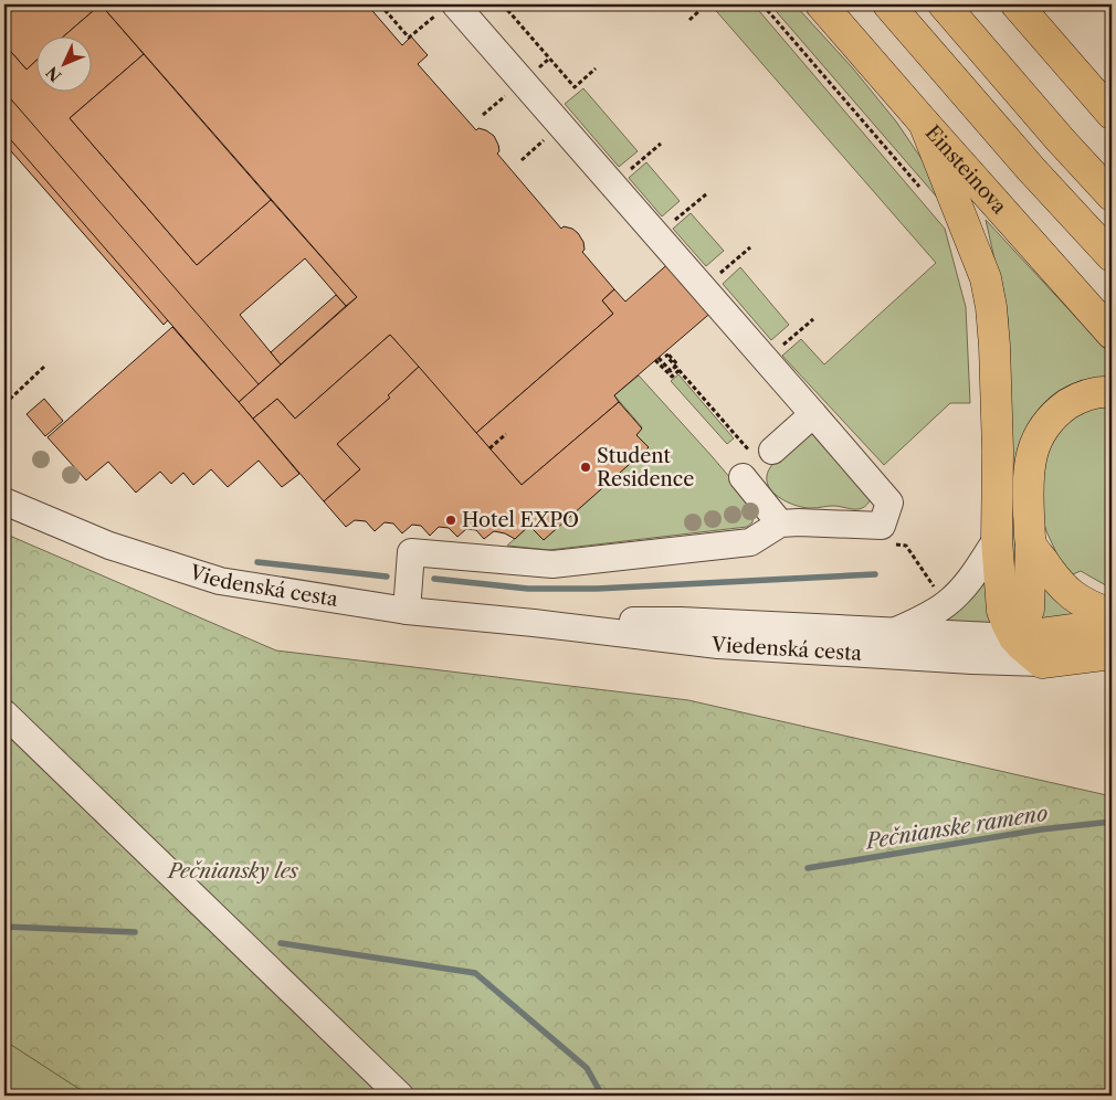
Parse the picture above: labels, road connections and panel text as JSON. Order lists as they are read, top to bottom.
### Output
{
  "streets": {
    "main road": ["Einsteinova", "Viedenská cesta"]
  },
  "water": ["Pečnianske rameno"],
  "parks": ["Pečniansky les"],
  "places": ["Student Residence", "Hotel EXPO"],
  "north": "bottom left"
}
